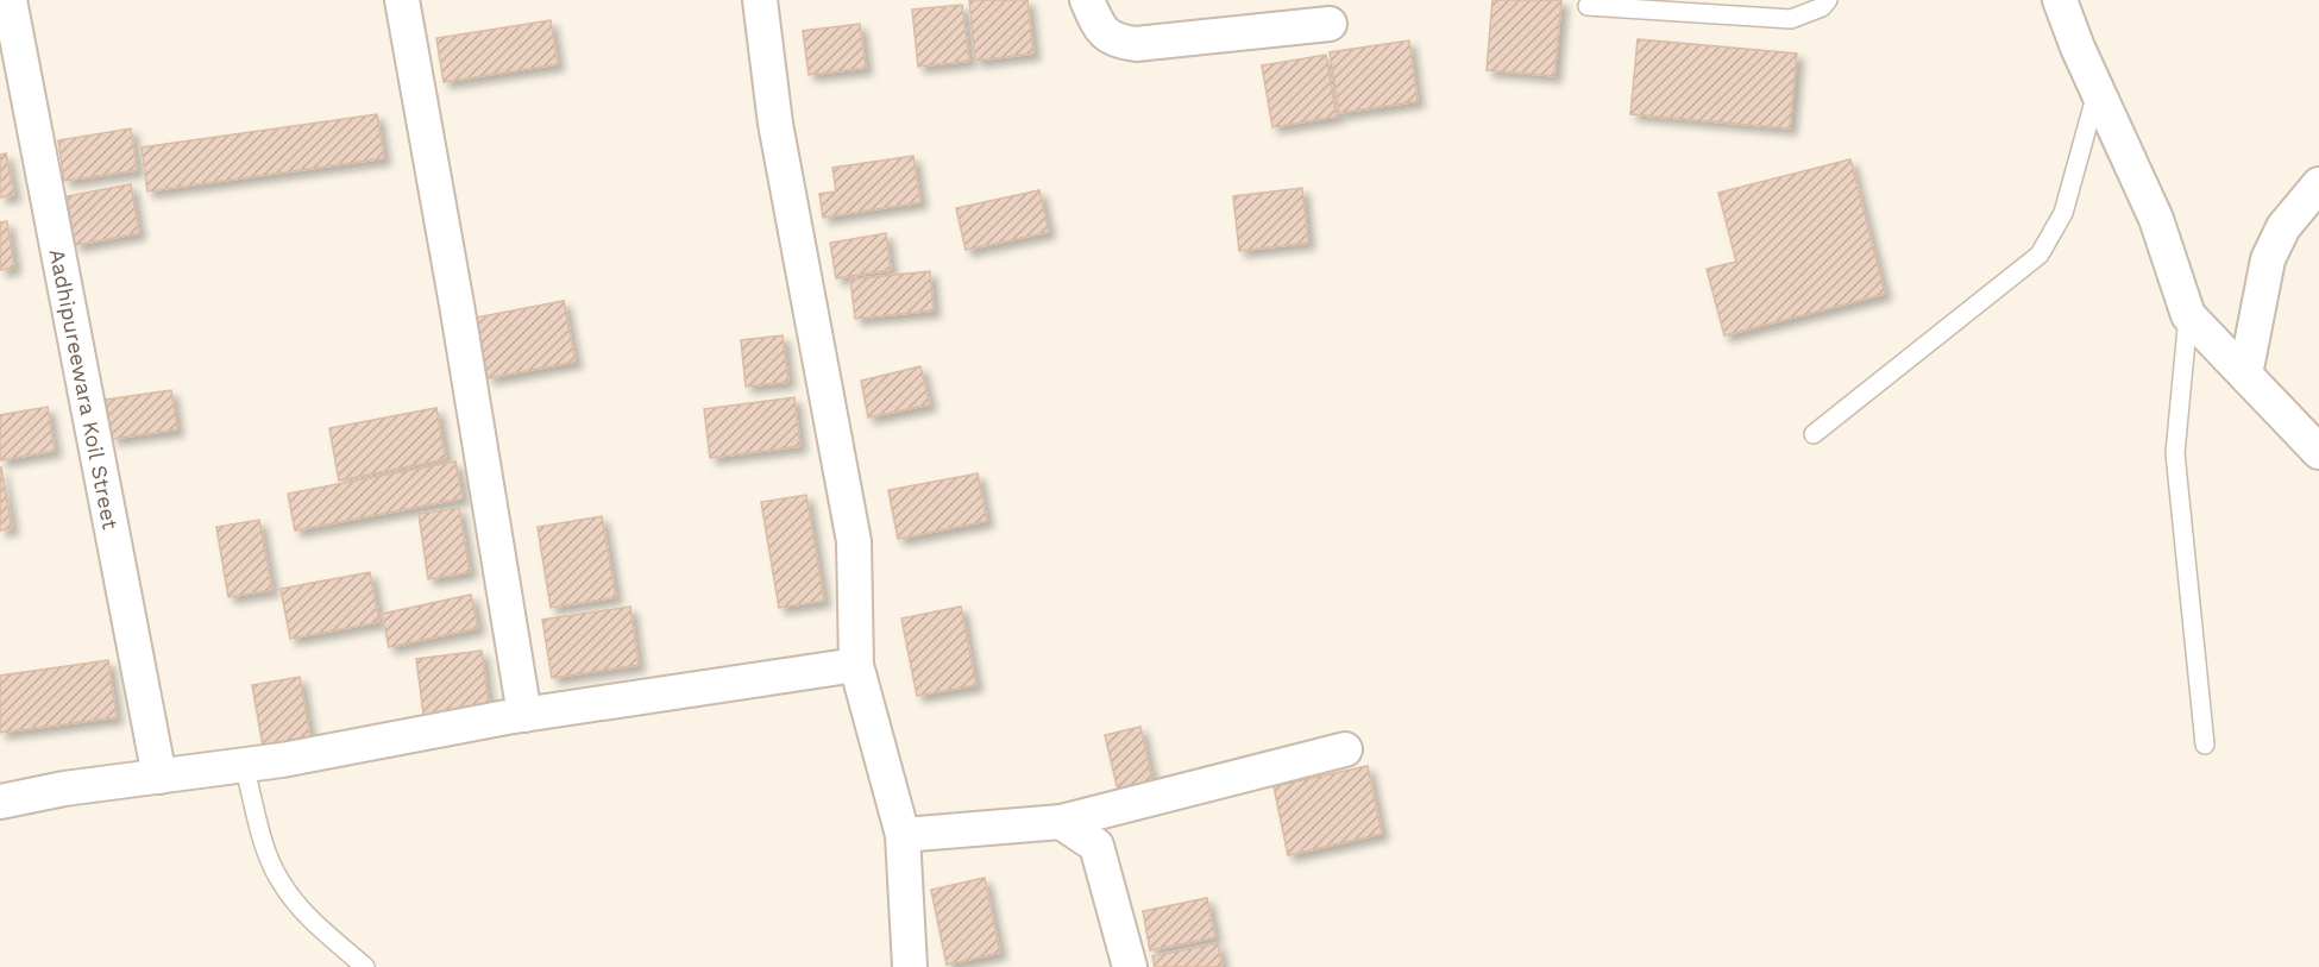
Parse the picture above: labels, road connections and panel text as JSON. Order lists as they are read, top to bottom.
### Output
{
  "streets": {
    "street": ["Aadhipureewara Koil Street"]
  }
}
